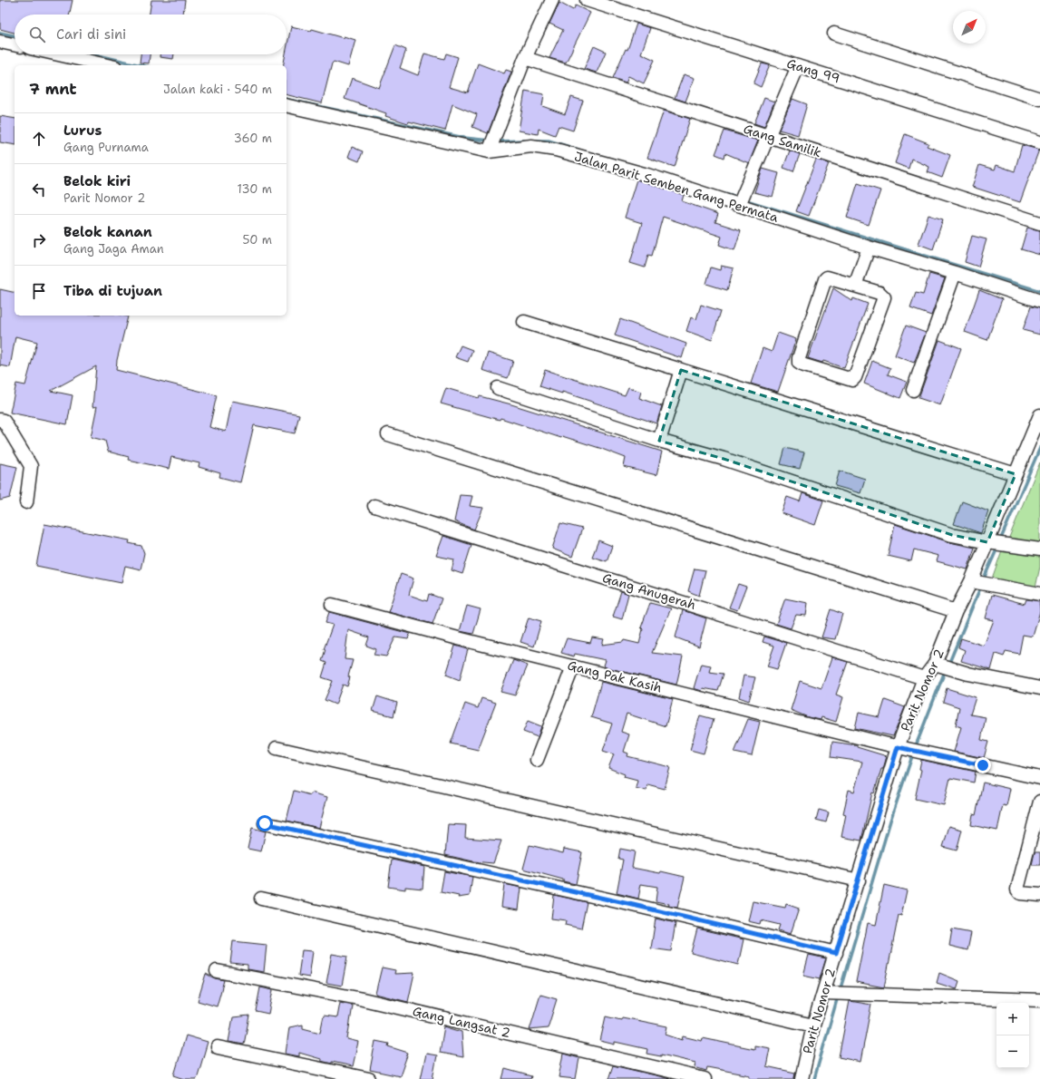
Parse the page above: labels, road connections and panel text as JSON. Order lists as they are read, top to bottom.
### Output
{
  "streets": {
    "street": [
      "Gang 99",
      "Gang Samilik",
      "Jalan Parit Semben Gang Permata",
      "Gang Anugerah",
      "Gang Pak Kasih",
      "Parit Nomor 2",
      "Gang Langsat 2"
    ]
  },
  "crossings": [
    ["Gang Anugerah", "Parit Nomor 2"],
    ["Gang Pak Kasih", "Parit Nomor 2"]
  ],
  "north": "top right",
  "page": {
    "search": "Cari di sini",
    "heading": ["7 mnt", "Jalan kaki · 540 m"],
    "list": [
      ["Lurus", "Gang Purnama", "360 m"],
      ["Belok kiri", "Parit Nomor 2", "130 m"],
      ["Belok kanan", "Gang Jaga Aman", "50 m"],
      "Tiba di tujuan"
    ],
    "map_buttons": ["+", "−"]
  }
}
